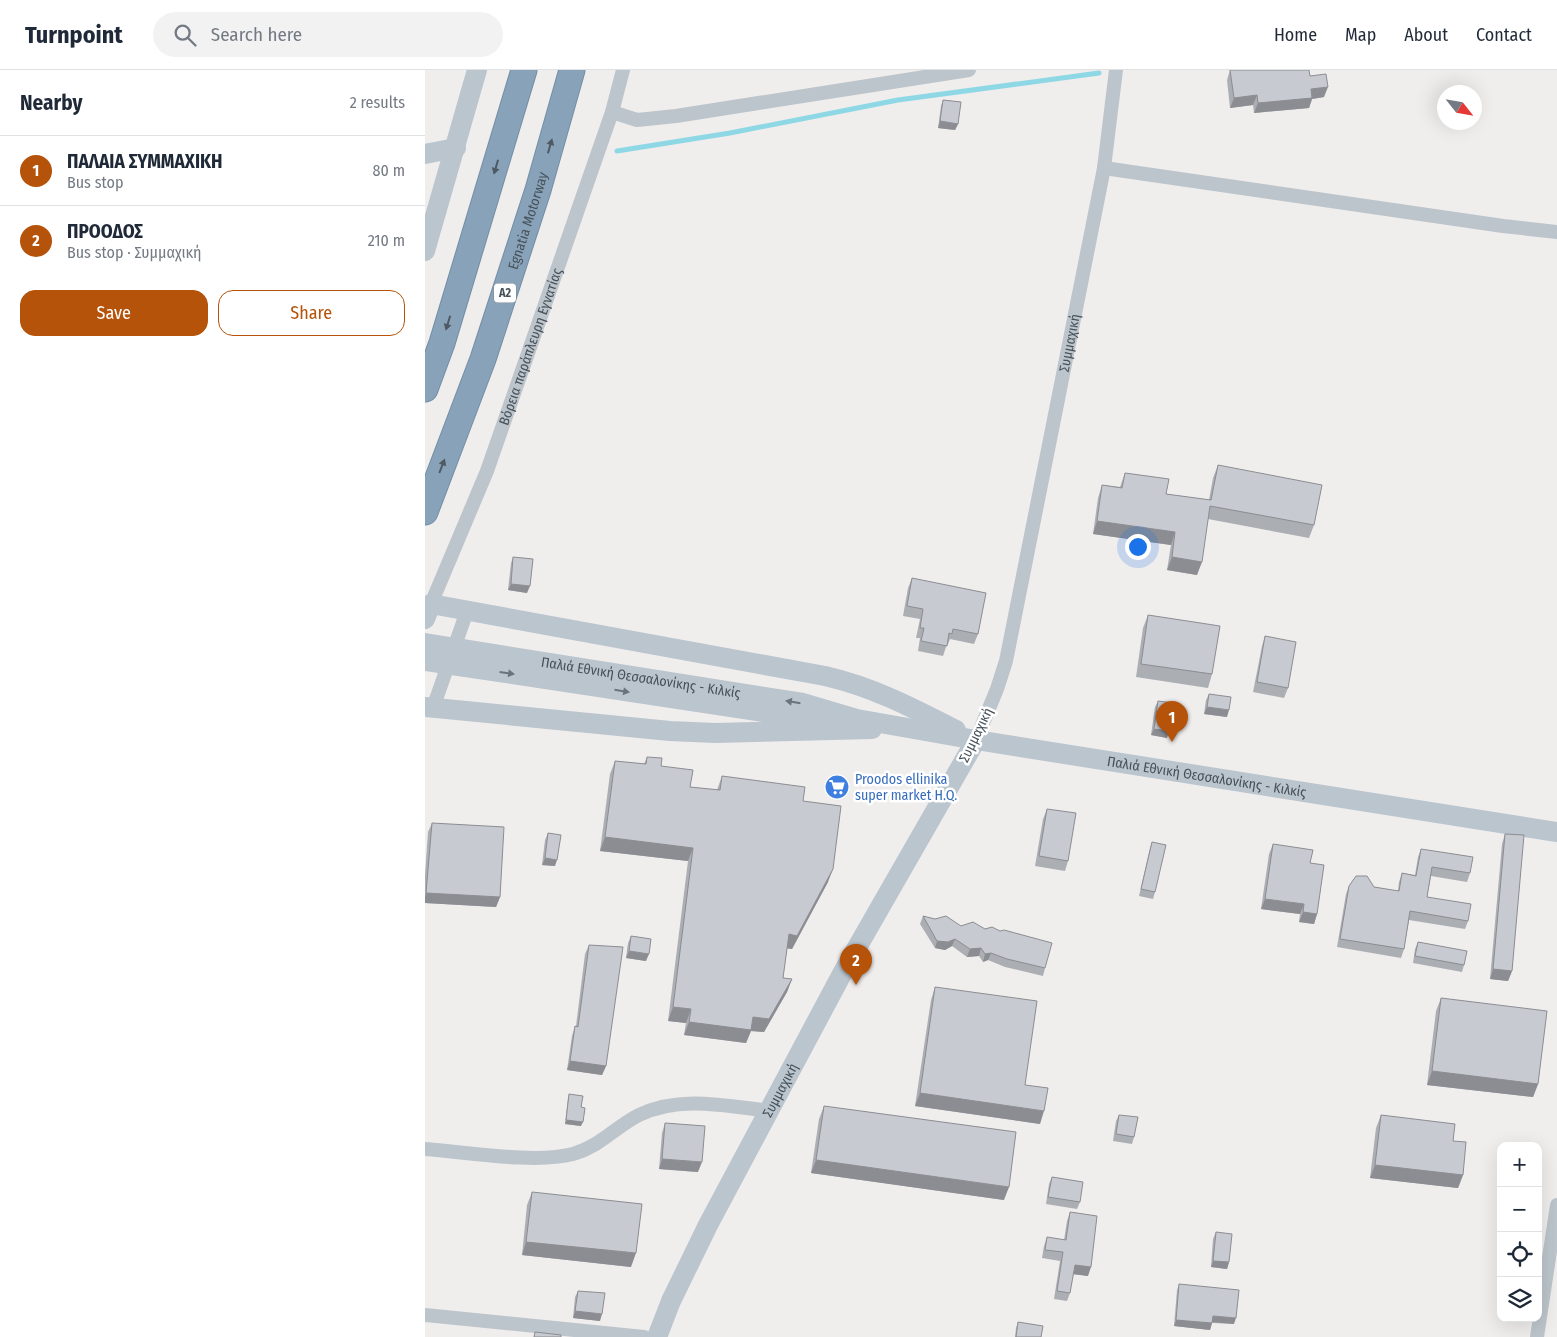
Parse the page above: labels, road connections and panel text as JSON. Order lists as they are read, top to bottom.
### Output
{
  "streets": {
    "highway": ["Egnatia Motorway", "Α2"],
    "street": ["Συμμαχική", "Βόρεια παράπλευρη Εγνατίας", "Παλιά Εθνική Θεσσαλονίκης - Κιλκίς"]
  },
  "crossings": [
    ["Συμμαχική", "Παλιά Εθνική Θεσσαλονίκης - Κιλκίς"]
  ],
  "places": {
    "supermarket": ["Proodos ellinika super market H.Q."]
  },
  "north": "bottom right",
  "page": {
    "header": "Turnpoint",
    "search": "Search here",
    "nav": [
      "Home",
      "Map",
      "About",
      "Contact"
    ],
    "heading": ["Nearby", "2 results"],
    "list": [
      {
        "mark": "1",
        "name": "ΠΑΛΑΙΑ ΣΥΜΜΑΧΙΚΗ",
        "note": "Bus stop",
        "value": "80 m"
      },
      {
        "mark": "2",
        "name": "ΠΡΟΟΔΟΣ",
        "note": "Bus stop · Συμμαχική",
        "value": "210 m"
      }
    ],
    "buttons": ["Save", "Share"],
    "pins": ["1", "2"],
    "map_buttons": ["+", "−"]
  }
}
